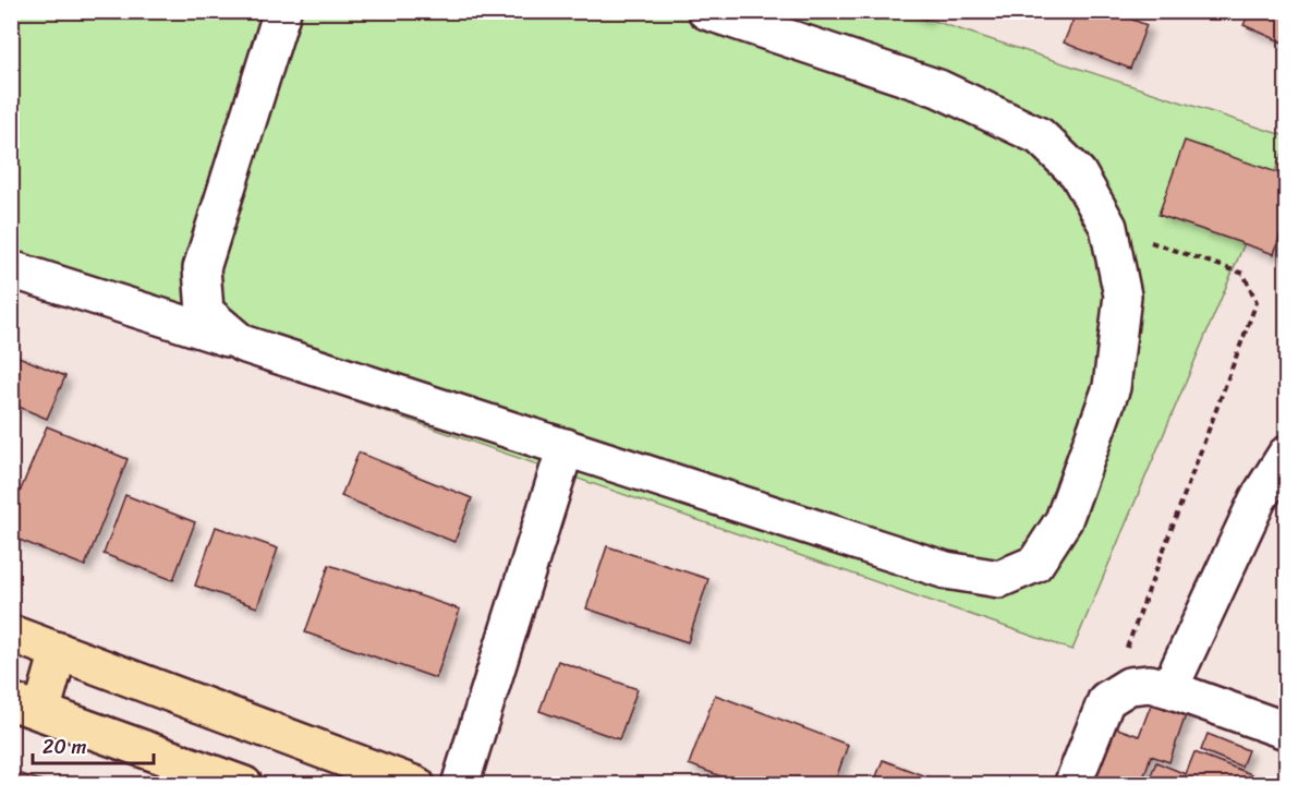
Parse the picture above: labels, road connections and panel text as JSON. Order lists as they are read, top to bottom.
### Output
{
  "scale_bar": "20 m"
}
